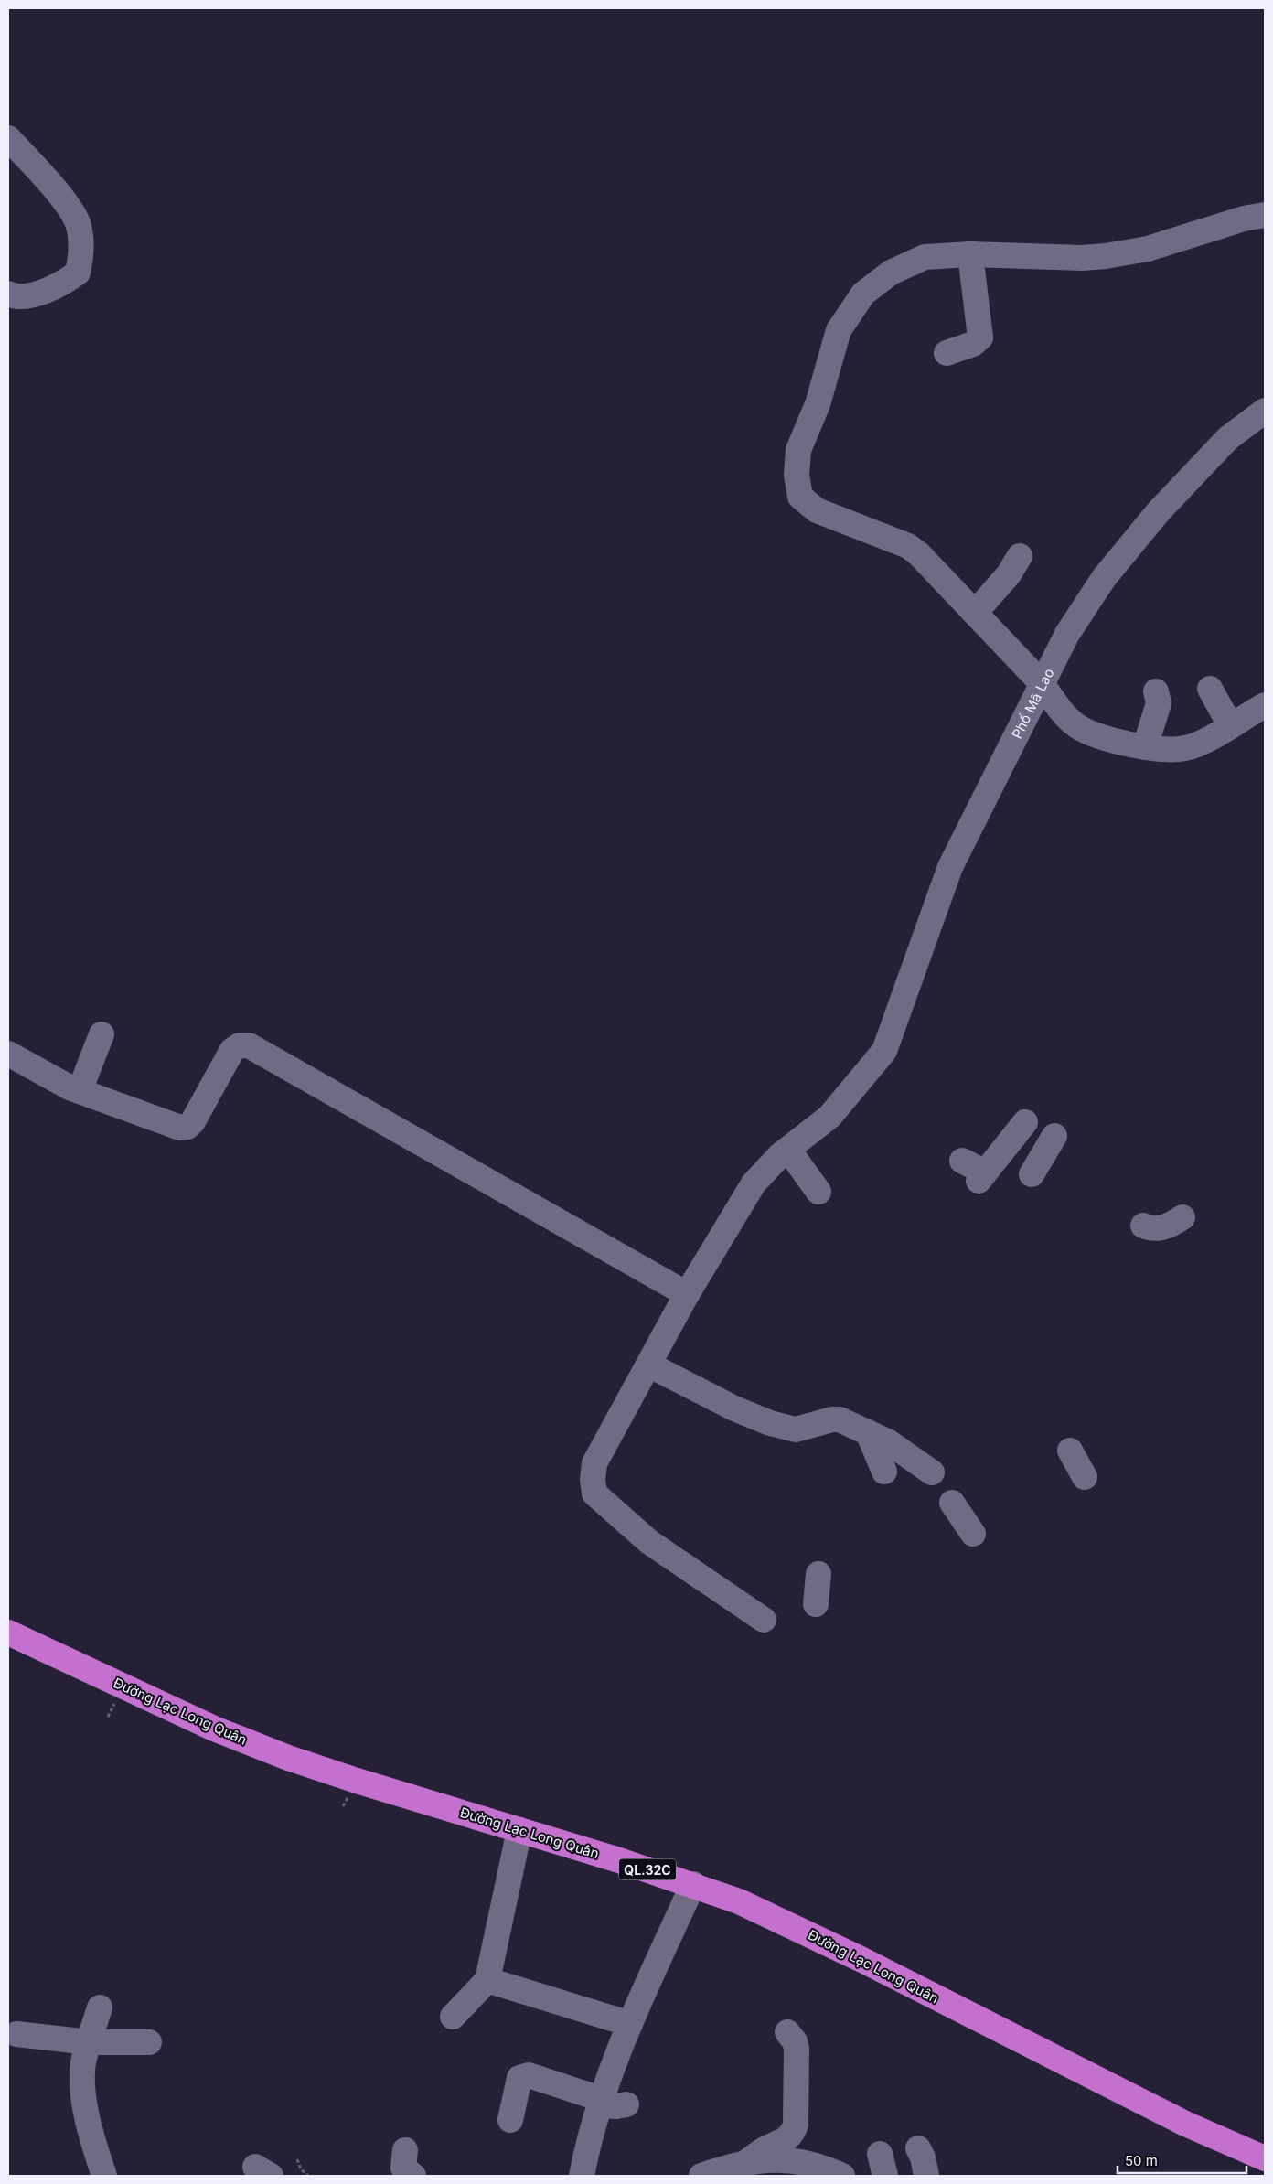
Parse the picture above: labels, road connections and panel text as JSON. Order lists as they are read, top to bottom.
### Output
{
  "streets": {
    "highway": ["Đường Lạc Long Quân", "QL.32C"],
    "street": ["Phố Mã Lao"]
  },
  "scale_bar": "50 m"
}
